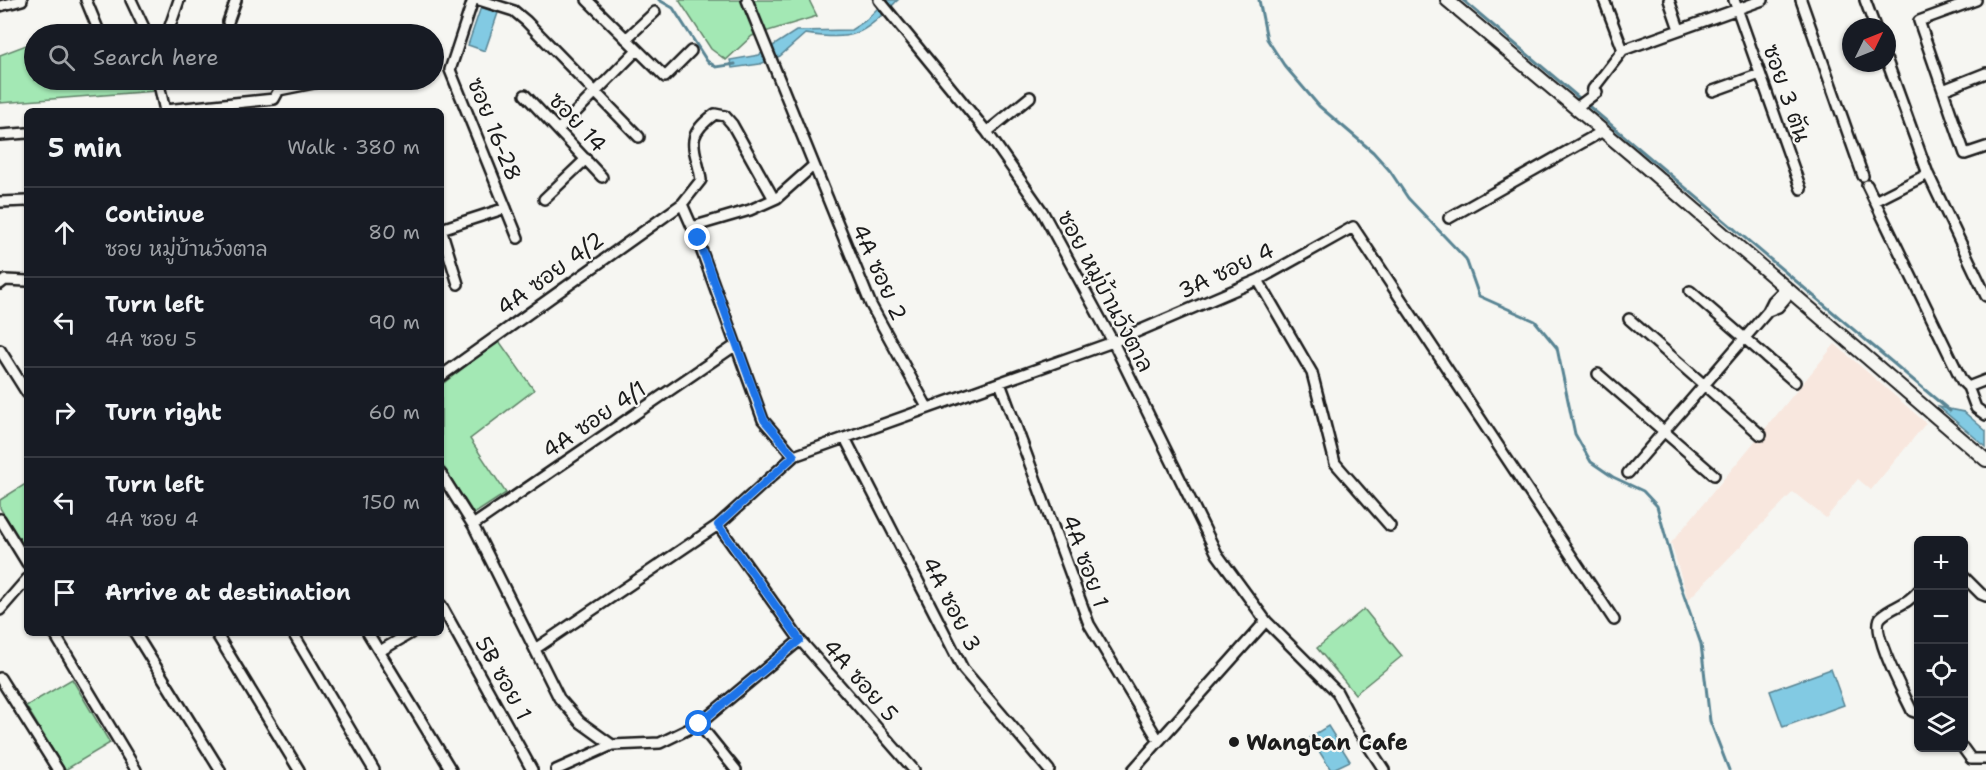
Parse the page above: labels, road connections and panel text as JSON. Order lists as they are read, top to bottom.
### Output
{
  "streets": {
    "street": [
      "ซอย 3 ตัน",
      "ซอย 14",
      "ซอย 16-28",
      "3A ซอย 4",
      "4A ซอย 2",
      "4A ซอย 4/2",
      "ซอย หมู่บ้านวังตาล",
      "4A ซอย 4/1",
      "4A ซอย 1",
      "4A ซอย 3",
      "5B ซอย 1",
      "4A ซอย 5"
    ]
  },
  "crossings": [
    ["3A ซอย 4", "4A ซอย 2"],
    ["3A ซอย 4", "ซอย หมู่บ้านวังตาล"],
    ["3A ซอย 4", "4A ซอย 1"],
    ["3A ซอย 4", "4A ซอย 3"]
  ],
  "places": ["Wangtan Cafe"],
  "north": "top right",
  "page": {
    "search": "Search here",
    "heading": ["5 min", "Walk · 380 m"],
    "list": [
      ["Continue", "ซอย หมู่บ้านวังตาล", "80 m"],
      ["Turn left", "4A ซอย 5", "90 m"],
      ["Turn right", "60 m"],
      ["Turn left", "4A ซอย 4", "150 m"],
      "Arrive at destination"
    ],
    "map_buttons": ["+", "−"]
  }
}
